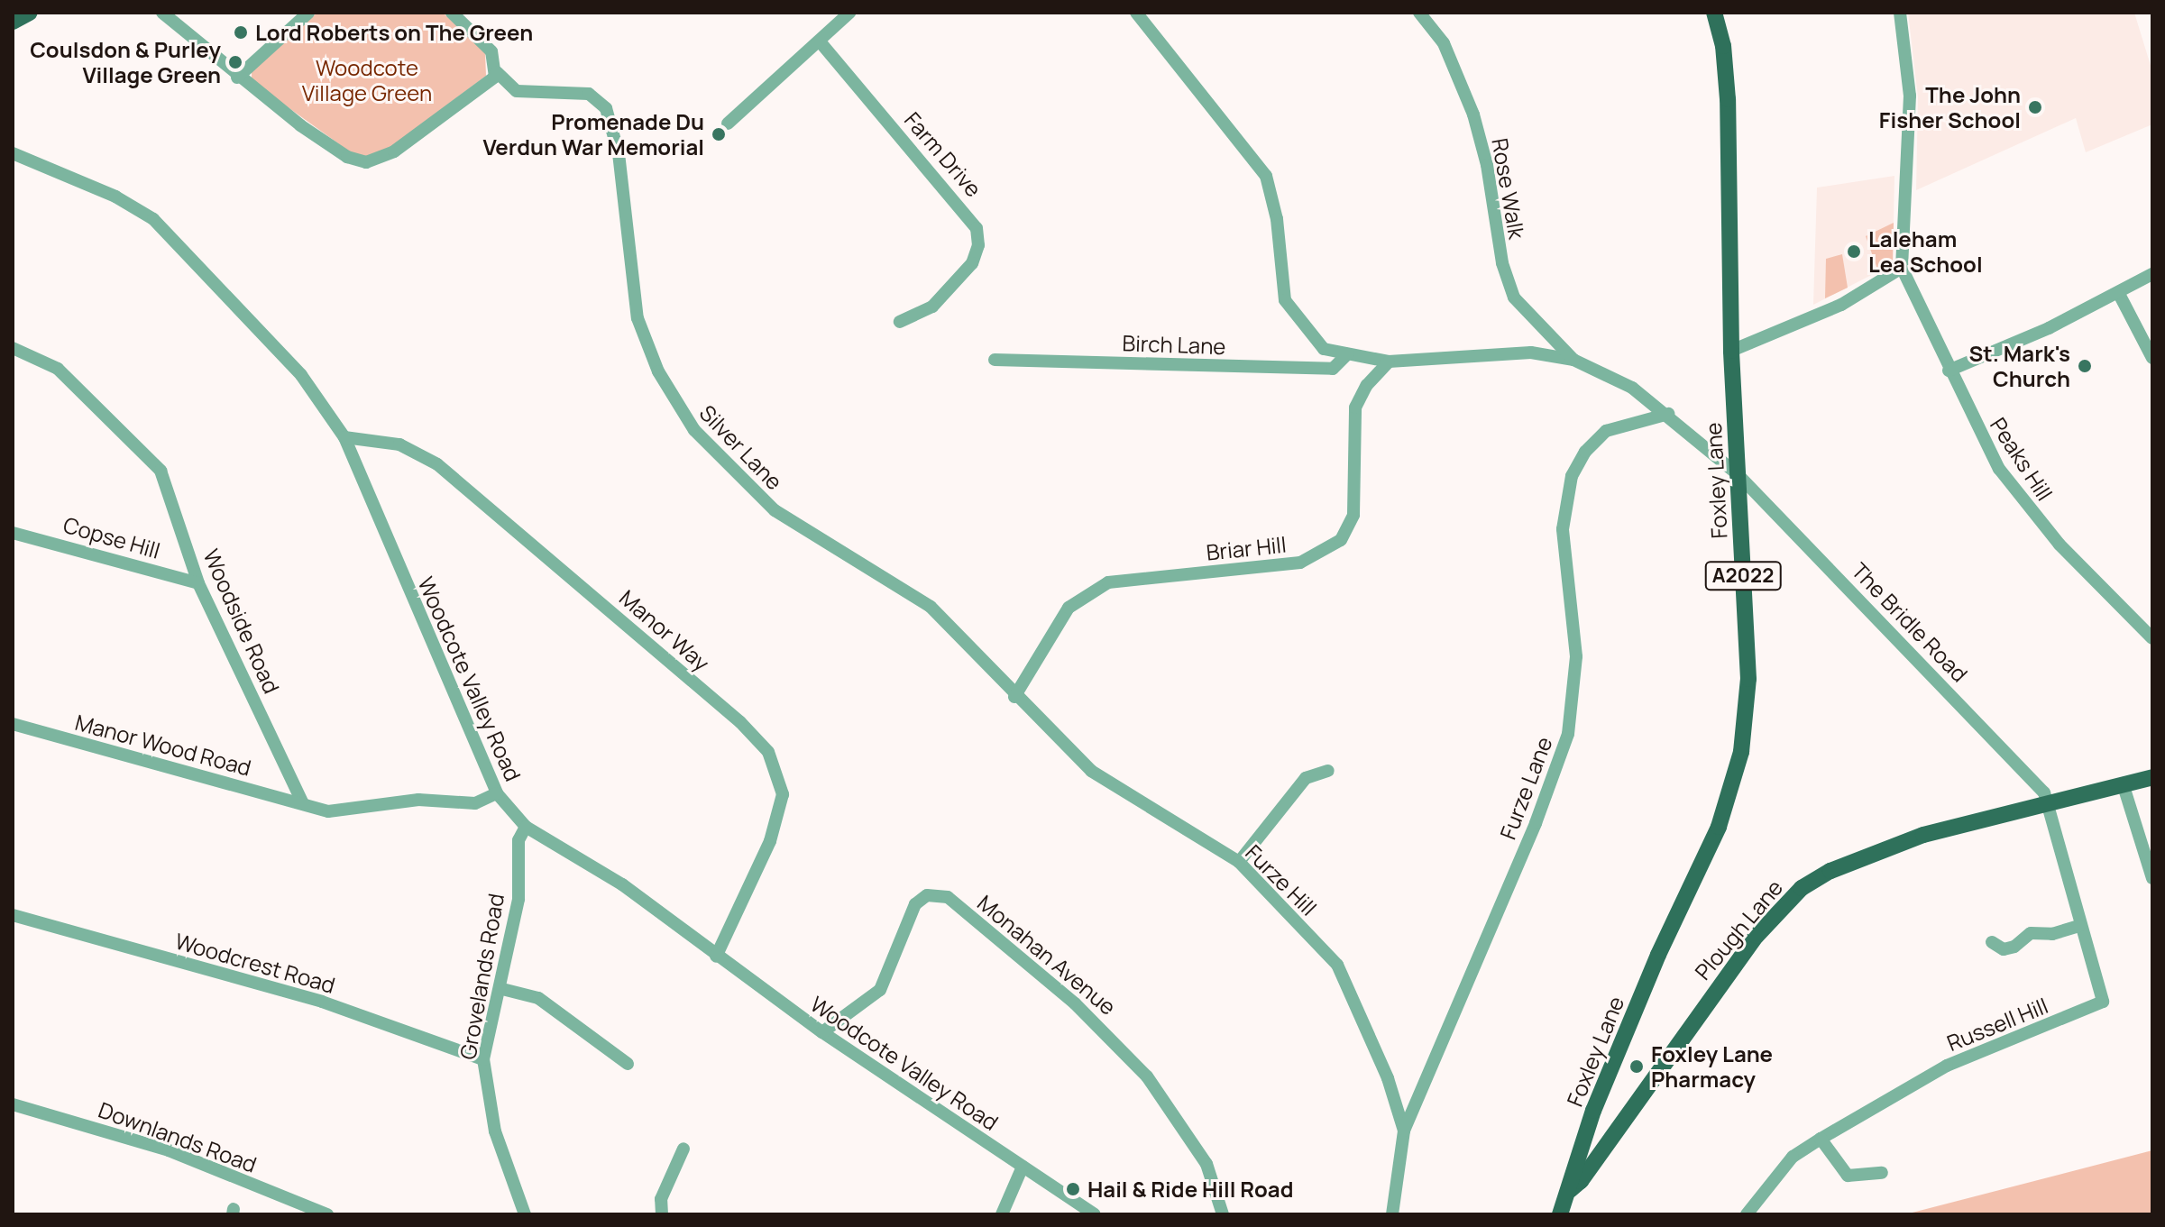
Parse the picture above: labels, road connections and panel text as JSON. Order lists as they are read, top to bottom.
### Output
{
  "streets": {
    "main road": ["Foxley Lane", "A2022", "Plough Lane"],
    "street": [
      "Farm Drive",
      "Rose Walk",
      "Birch Lane",
      "Silver Lane",
      "Peaks Hill",
      "Copse Hill",
      "Briar Hill",
      "Woodside Road",
      "The Bridle Road",
      "Manor Way",
      "Woodcote Valley Road",
      "Manor Wood Road",
      "Furze Lane",
      "Furze Hill",
      "Monahan Avenue",
      "Woodcrest Road",
      "Grovelands Road",
      "Russell Hill",
      "Downlands Road"
    ]
  },
  "crossings": [
    ["Rose Walk", "The Bridle Road"],
    ["Silver Lane", "Briar Hill"],
    ["Silver Lane", "Furze Hill"],
    ["Foxley Lane", "The Bridle Road"],
    ["Foxley Lane", "Plough Lane"],
    ["Copse Hill", "Woodside Road"],
    ["Briar Hill", "Furze Hill"],
    ["Woodside Road", "Manor Wood Road"],
    ["The Bridle Road", "Furze Lane"],
    ["The Bridle Road", "Plough Lane"],
    ["The Bridle Road", "Russell Hill"],
    ["Manor Way", "Woodcote Valley Road"],
    ["Woodcote Valley Road", "Manor Wood Road"],
    ["Woodcote Valley Road", "Monahan Avenue"],
    ["Woodcote Valley Road", "Grovelands Road"],
    ["Furze Lane", "Furze Hill"],
    ["Plough Lane", "Russell Hill"],
    ["Woodcrest Road", "Grovelands Road"]
  ],
  "parks": ["Woodcote Village Green"],
  "places": [
    "Lord Roberts on The Green",
    "Coulsdon & Purley Village Green",
    "The John Fisher School",
    "Promenade Du Verdun War Memorial",
    "Laleham Lea School",
    "St. Mark's Church",
    "Foxley Lane Pharmacy",
    "Hail & Ride Hill Road"
  ]
}
